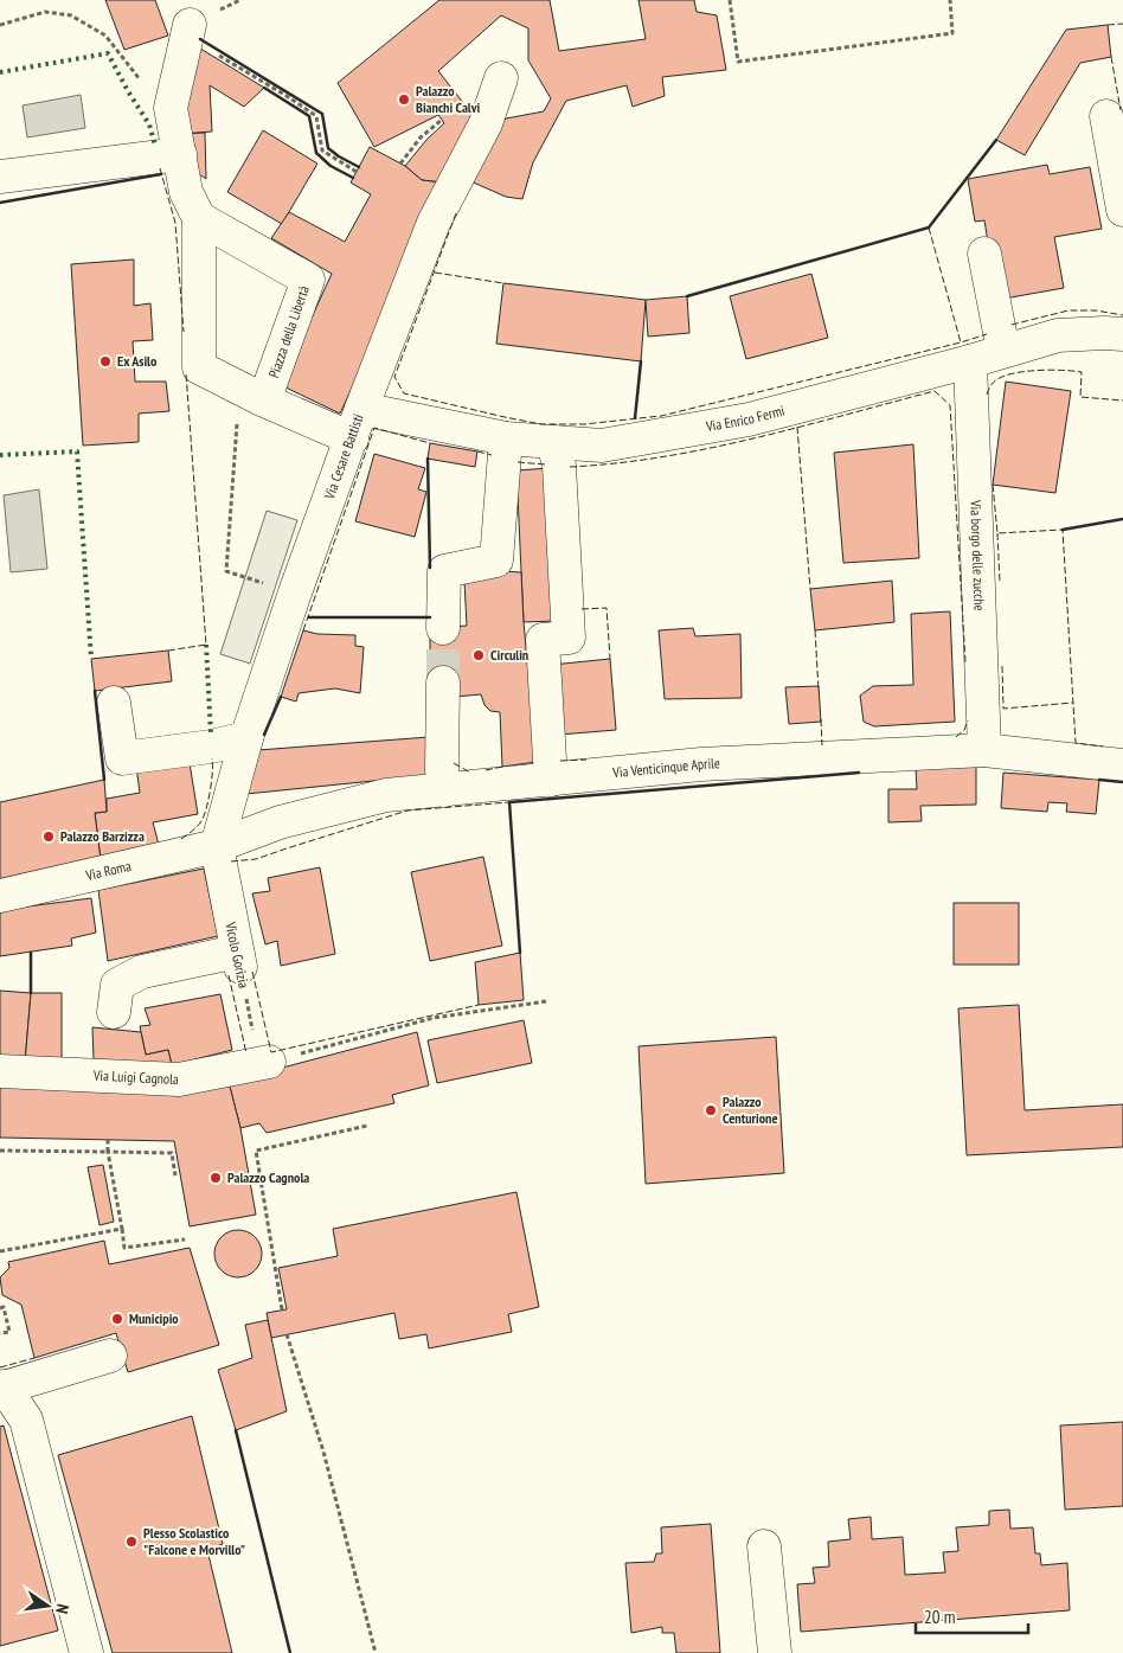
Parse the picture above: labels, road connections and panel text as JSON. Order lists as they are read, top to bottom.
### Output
{
  "streets": {
    "street": [
      "Piazza della Libertà",
      "Via Enrico Fermi",
      "Via Cesare Battisti",
      "Via borgo delle zucche",
      "Via Venticinque Aprile",
      "Via Roma",
      "Vicolo Gorizia",
      "Via Luigi Cagnola"
    ]
  },
  "crossings": [
    ["Via Enrico Fermi", "Via Cesare Battisti"],
    ["Via Enrico Fermi", "Via borgo delle zucche"],
    ["Via Cesare Battisti", "Via Venticinque Aprile"],
    ["Via Cesare Battisti", "Via Roma"],
    ["Via Cesare Battisti", "Vicolo Gorizia"],
    ["Via borgo delle zucche", "Via Venticinque Aprile"],
    ["Via Venticinque Aprile", "Via Roma"],
    ["Via Venticinque Aprile", "Vicolo Gorizia"],
    ["Via Roma", "Vicolo Gorizia"],
    ["Vicolo Gorizia", "Via Luigi Cagnola"]
  ],
  "places": [
    "Palazzo Bianchi Calvi",
    "Ex Asilo",
    "Circulin",
    "Palazzo Barzizza",
    "Palazzo Centurione",
    "Palazzo Cagnola",
    "Municipio",
    "Plesso Scolastico \"Falcone e Morvillo\""
  ],
  "scale_bar": "20 m",
  "north": "right"
}
